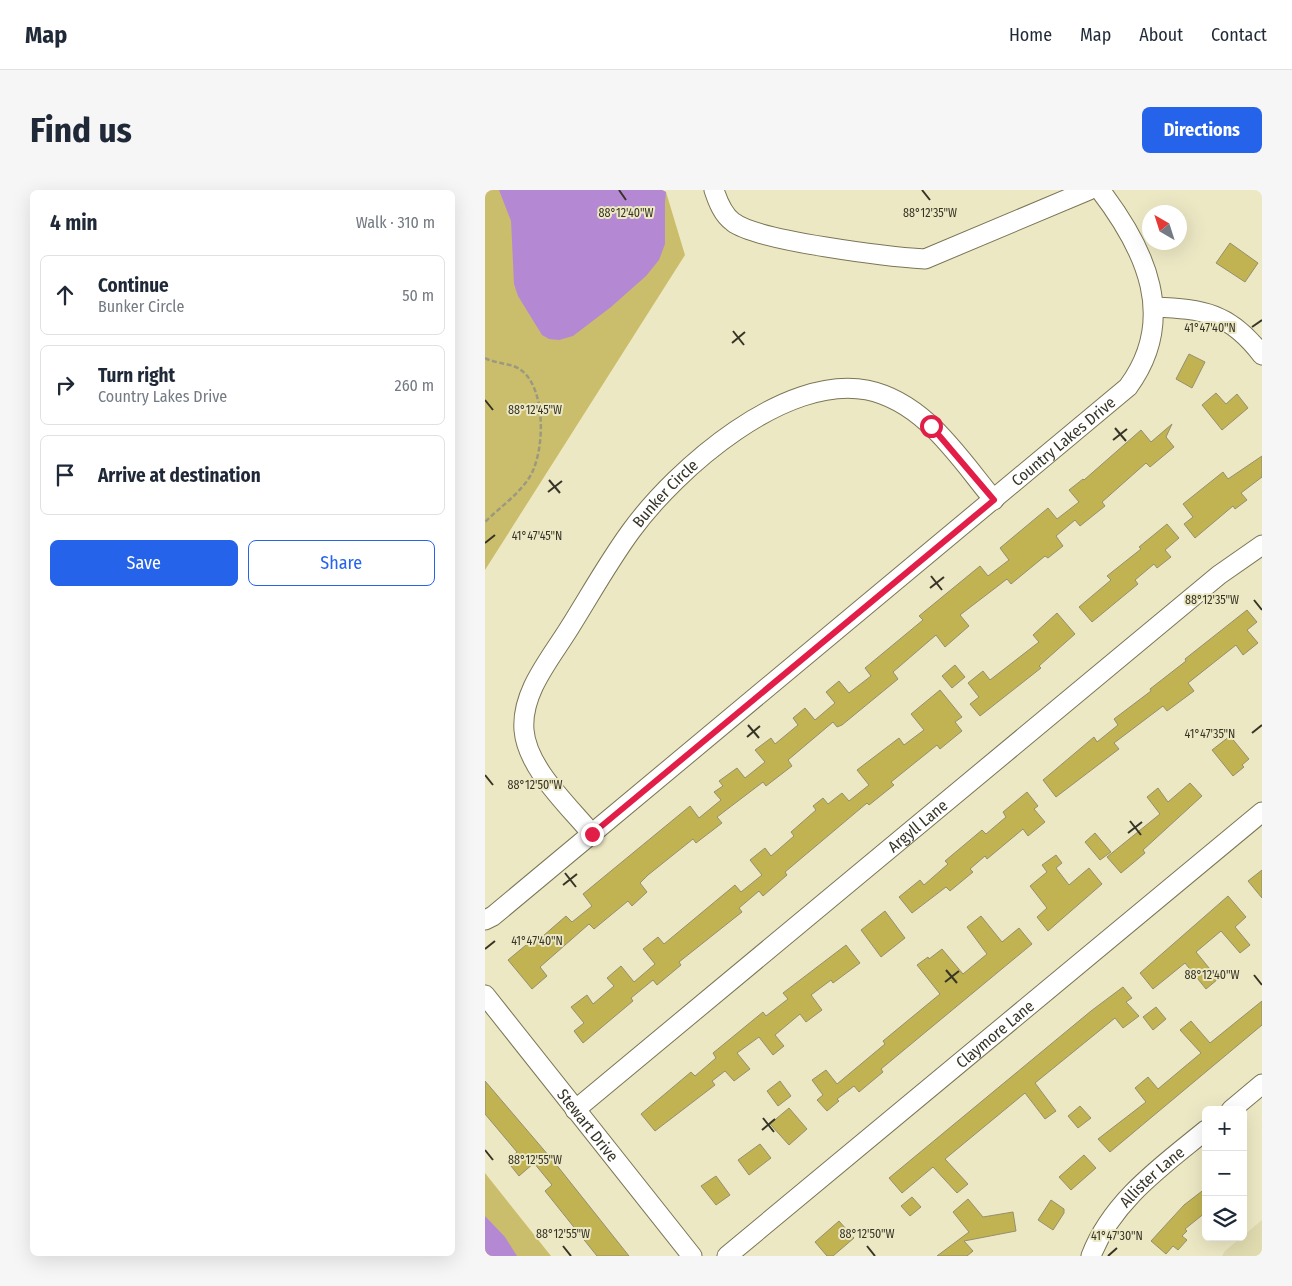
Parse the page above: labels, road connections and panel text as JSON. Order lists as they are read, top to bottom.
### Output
{
  "streets": {
    "street": [
      "Country Lakes Drive",
      "Bunker Circle",
      "Argyll Lane",
      "Claymore Lane",
      "Stewart Drive",
      "Allister Lane"
    ]
  },
  "crossings": [
    ["Country Lakes Drive", "Bunker Circle"],
    ["Argyll Lane", "Stewart Drive"]
  ],
  "north": "top left",
  "page": {
    "header": "Map",
    "nav": [
      "Home",
      "Map",
      "About",
      "Contact"
    ],
    "buttons": [
      "Directions",
      ["Save", "Share"]
    ],
    "title": "Find us",
    "heading": ["4 min", "Walk · 310 m"],
    "list": [
      ["Continue", "Bunker Circle", "50 m"],
      ["Turn right", "Country Lakes Drive", "260 m"],
      "Arrive at destination"
    ],
    "map_buttons": ["+", "−"]
  },
  "coordinates": [
    "88°12'35\"W",
    "88°12'40\"W",
    "41°47'40\"N",
    "88°12'45\"W",
    "41°47'45\"N",
    "41°47'35\"N",
    "88°12'50\"W",
    "88°12'55\"W",
    "41°47'30\"N"
  ]
}
